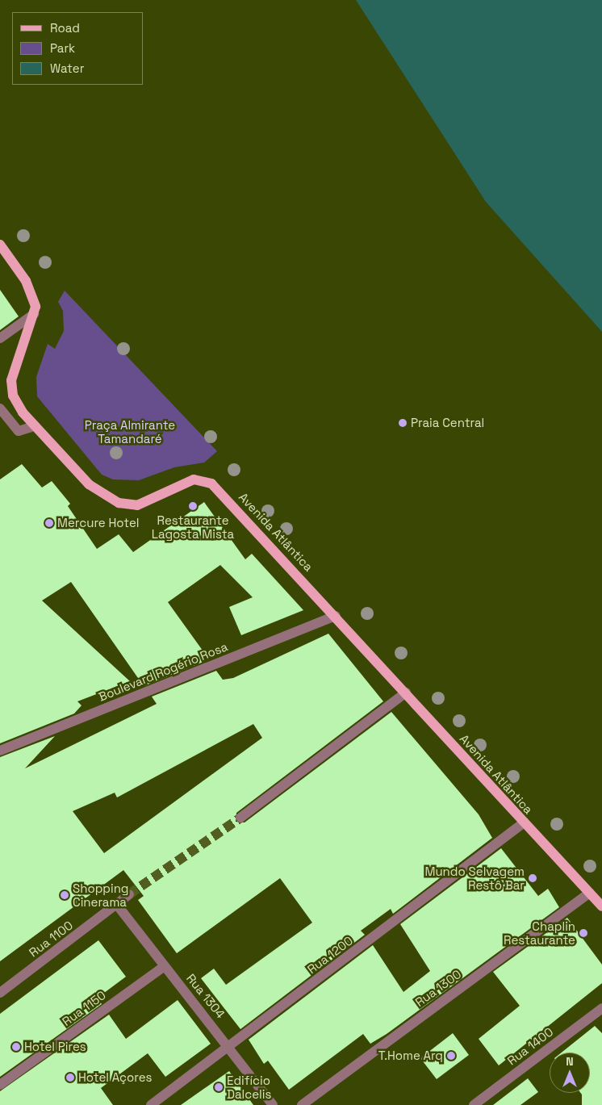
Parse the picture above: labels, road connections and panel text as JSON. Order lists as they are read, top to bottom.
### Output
{
  "streets": {
    "main road": ["Avenida Atlântica"],
    "street": [
      "Boulevard Rogério Rosa",
      "Rua 1100",
      "Rua 1200",
      "Rua 1300",
      "Rua 1304",
      "Rua 1150",
      "Rua 1400"
    ]
  },
  "crossings": [
    ["Avenida Atlântica", "Boulevard Rogério Rosa"],
    ["Avenida Atlântica", "Rua 1200"],
    ["Avenida Atlântica", "Rua 1300"],
    ["Rua 1100", "Rua 1304"],
    ["Rua 1200", "Rua 1304"],
    ["Rua 1304", "Rua 1150"]
  ],
  "parks": ["Praça Almirante Tamandaré"],
  "places": [
    "Praia Central",
    "Restaurante Lagosta Mista",
    "Mercure Hotel",
    "Mundo Selvagem Restô Bar",
    "Shopping Cinerama",
    "Chaplin Restaurante",
    "Hotel Pires",
    "T.Home Arq",
    "Hotel Açores",
    "Edifício Dalcelis"
  ],
  "legend": ["Road", "Park", "Water"],
  "north": "top"
}
